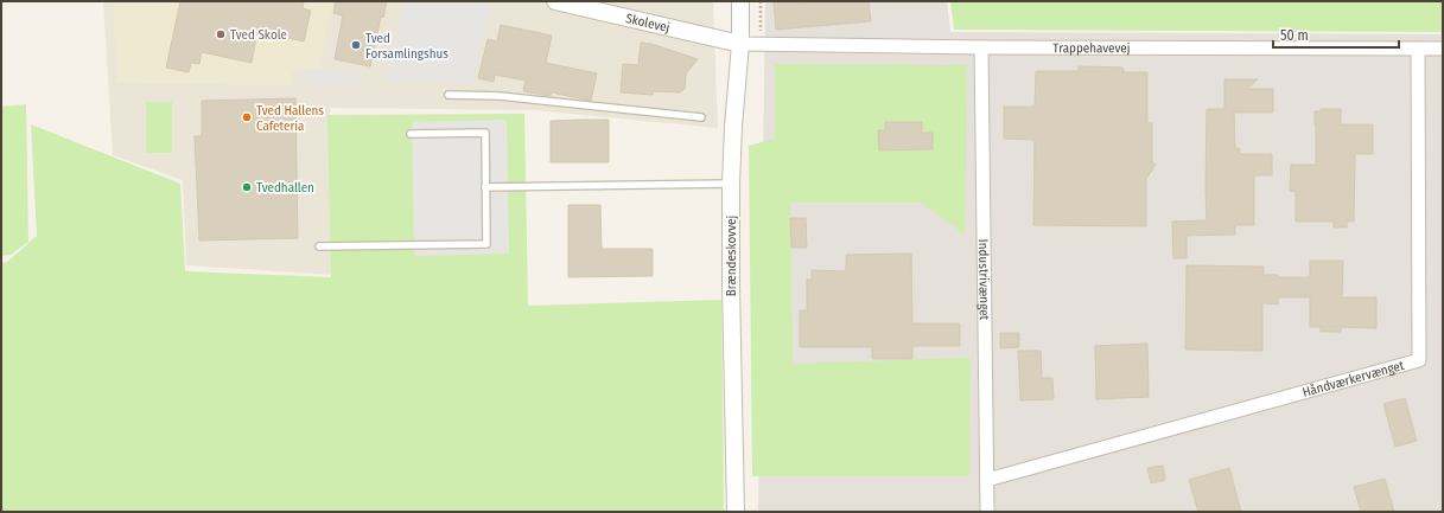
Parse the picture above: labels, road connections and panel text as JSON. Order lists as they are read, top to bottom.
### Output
{
  "streets": {
    "street": [
      "Skolevej",
      "Trappehavevej",
      "Brændeskovvej",
      "Industrivænget",
      "Håndværkervænget"
    ]
  },
  "crossings": [
    ["Skolevej", "Trappehavevej"],
    ["Skolevej", "Brændeskovvej"],
    ["Trappehavevej", "Brændeskovvej"],
    ["Trappehavevej", "Industrivænget"],
    ["Trappehavevej", "Håndværkervænget"],
    ["Industrivænget", "Håndværkervænget"]
  ],
  "places": [
    "Tved Skole",
    "Tved Forsamlingshus",
    "Tved Hallens Cafeteria",
    "Tvedhallen"
  ],
  "scale_bar": "50 m"
}
